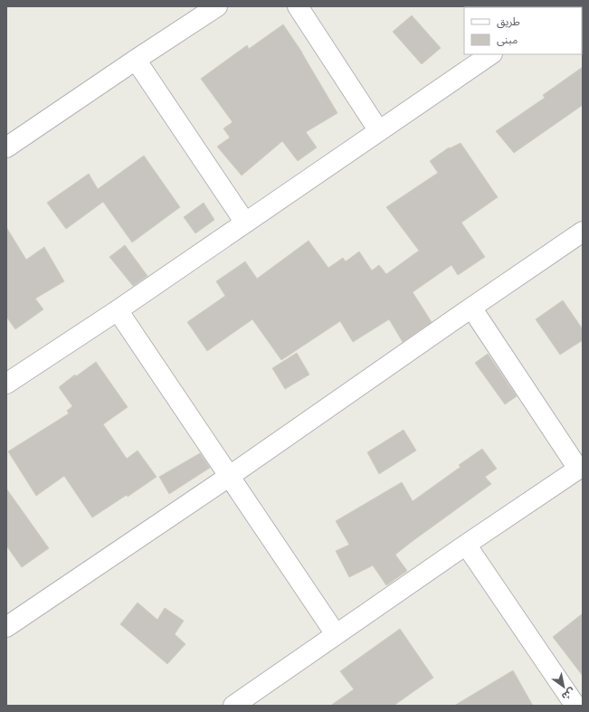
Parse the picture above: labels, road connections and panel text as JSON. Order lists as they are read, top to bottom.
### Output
{
  "legend": ["طريق", "مبنى"],
  "north": "bottom right"
}
